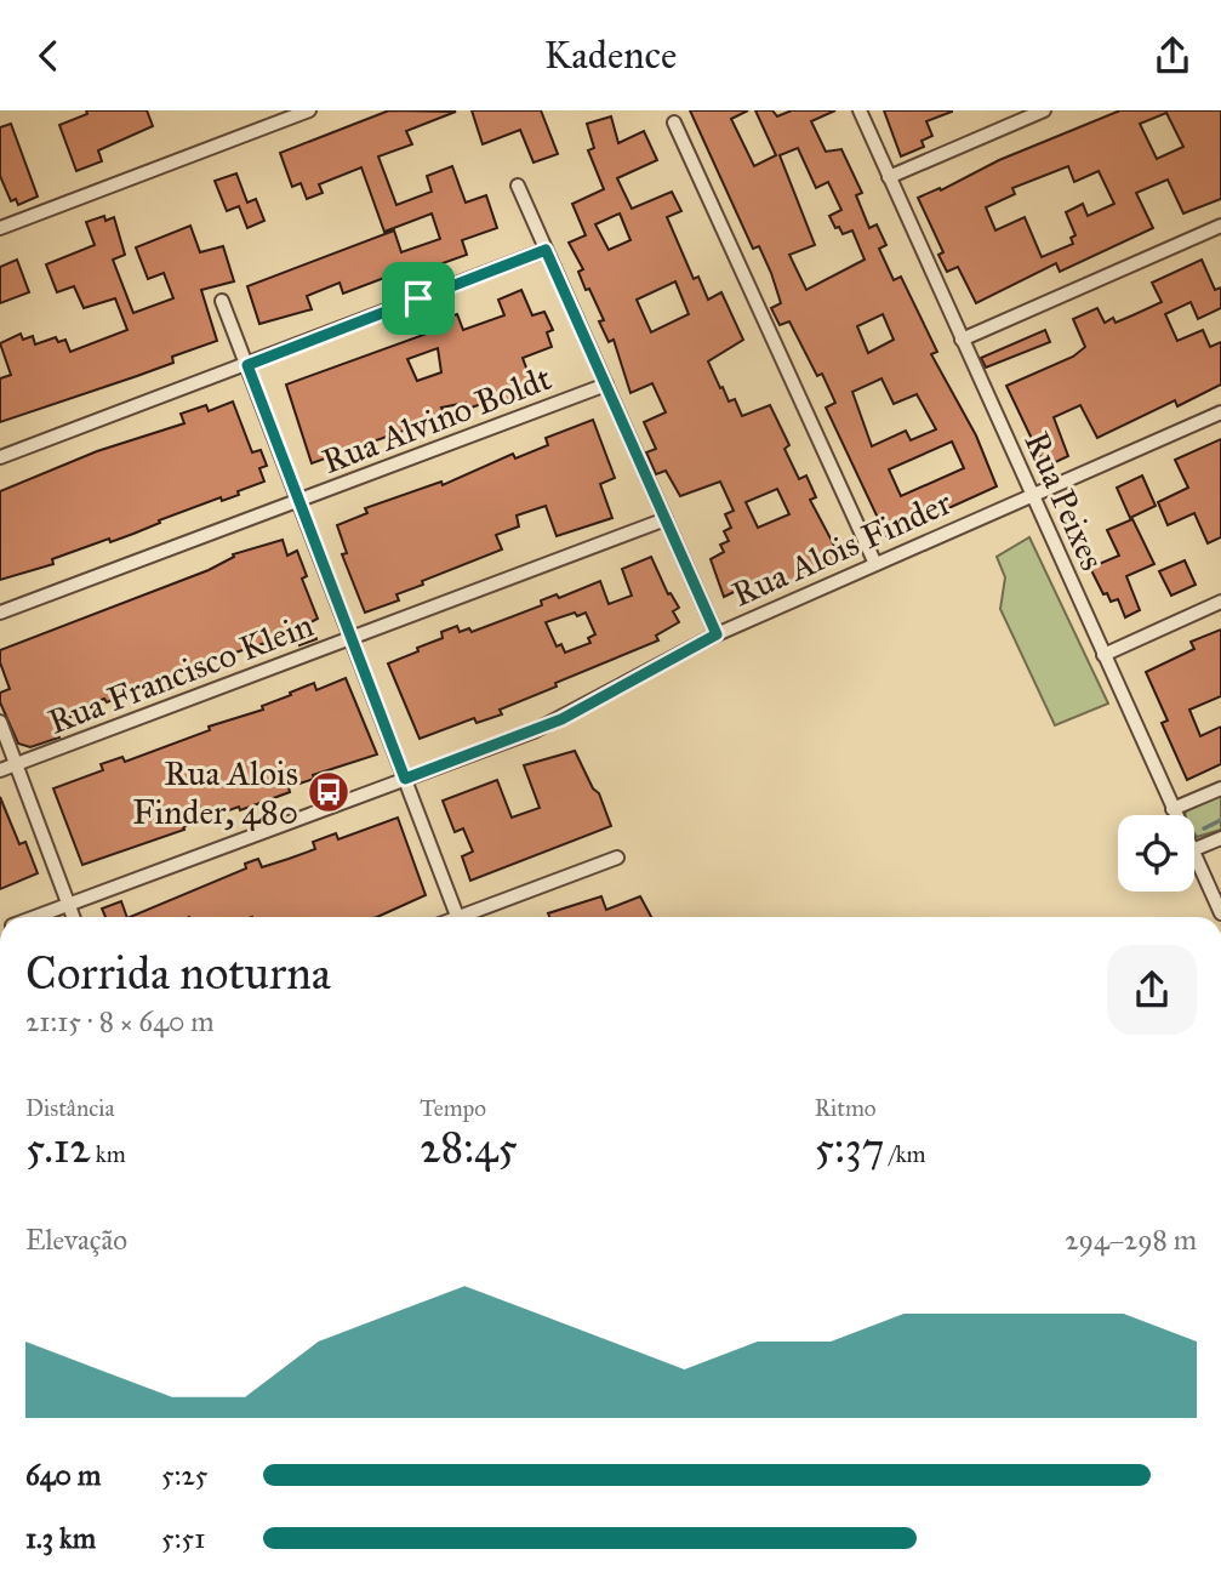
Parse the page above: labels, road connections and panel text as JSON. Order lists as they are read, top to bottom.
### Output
{
  "streets": {
    "street": [
      "Rua Alvino Boldt",
      "Rua Peixes",
      "Rua Alois Finder",
      "Rua Francisco Klein"
    ]
  },
  "crossings": [
    ["Rua Peixes", "Rua Alois Finder"]
  ],
  "places": {
    "bus stop": ["Rua Alois Finder, 480"]
  },
  "page": {
    "header": "Kadence",
    "heading": ["Corrida noturna", "21:15 · 8 × 640 m"],
    "stats": [
      ["Distância", "5.12 km"],
      ["Tempo", "28:45"],
      ["Ritmo", "5:37 /km"]
    ],
    "chart": ["Elevação", "294–298 m"],
    "list": [
      {
        "name": "640 m",
        "note": "5:25"
      },
      {
        "name": "1.3 km",
        "note": "5:51"
      }
    ]
  }
}
